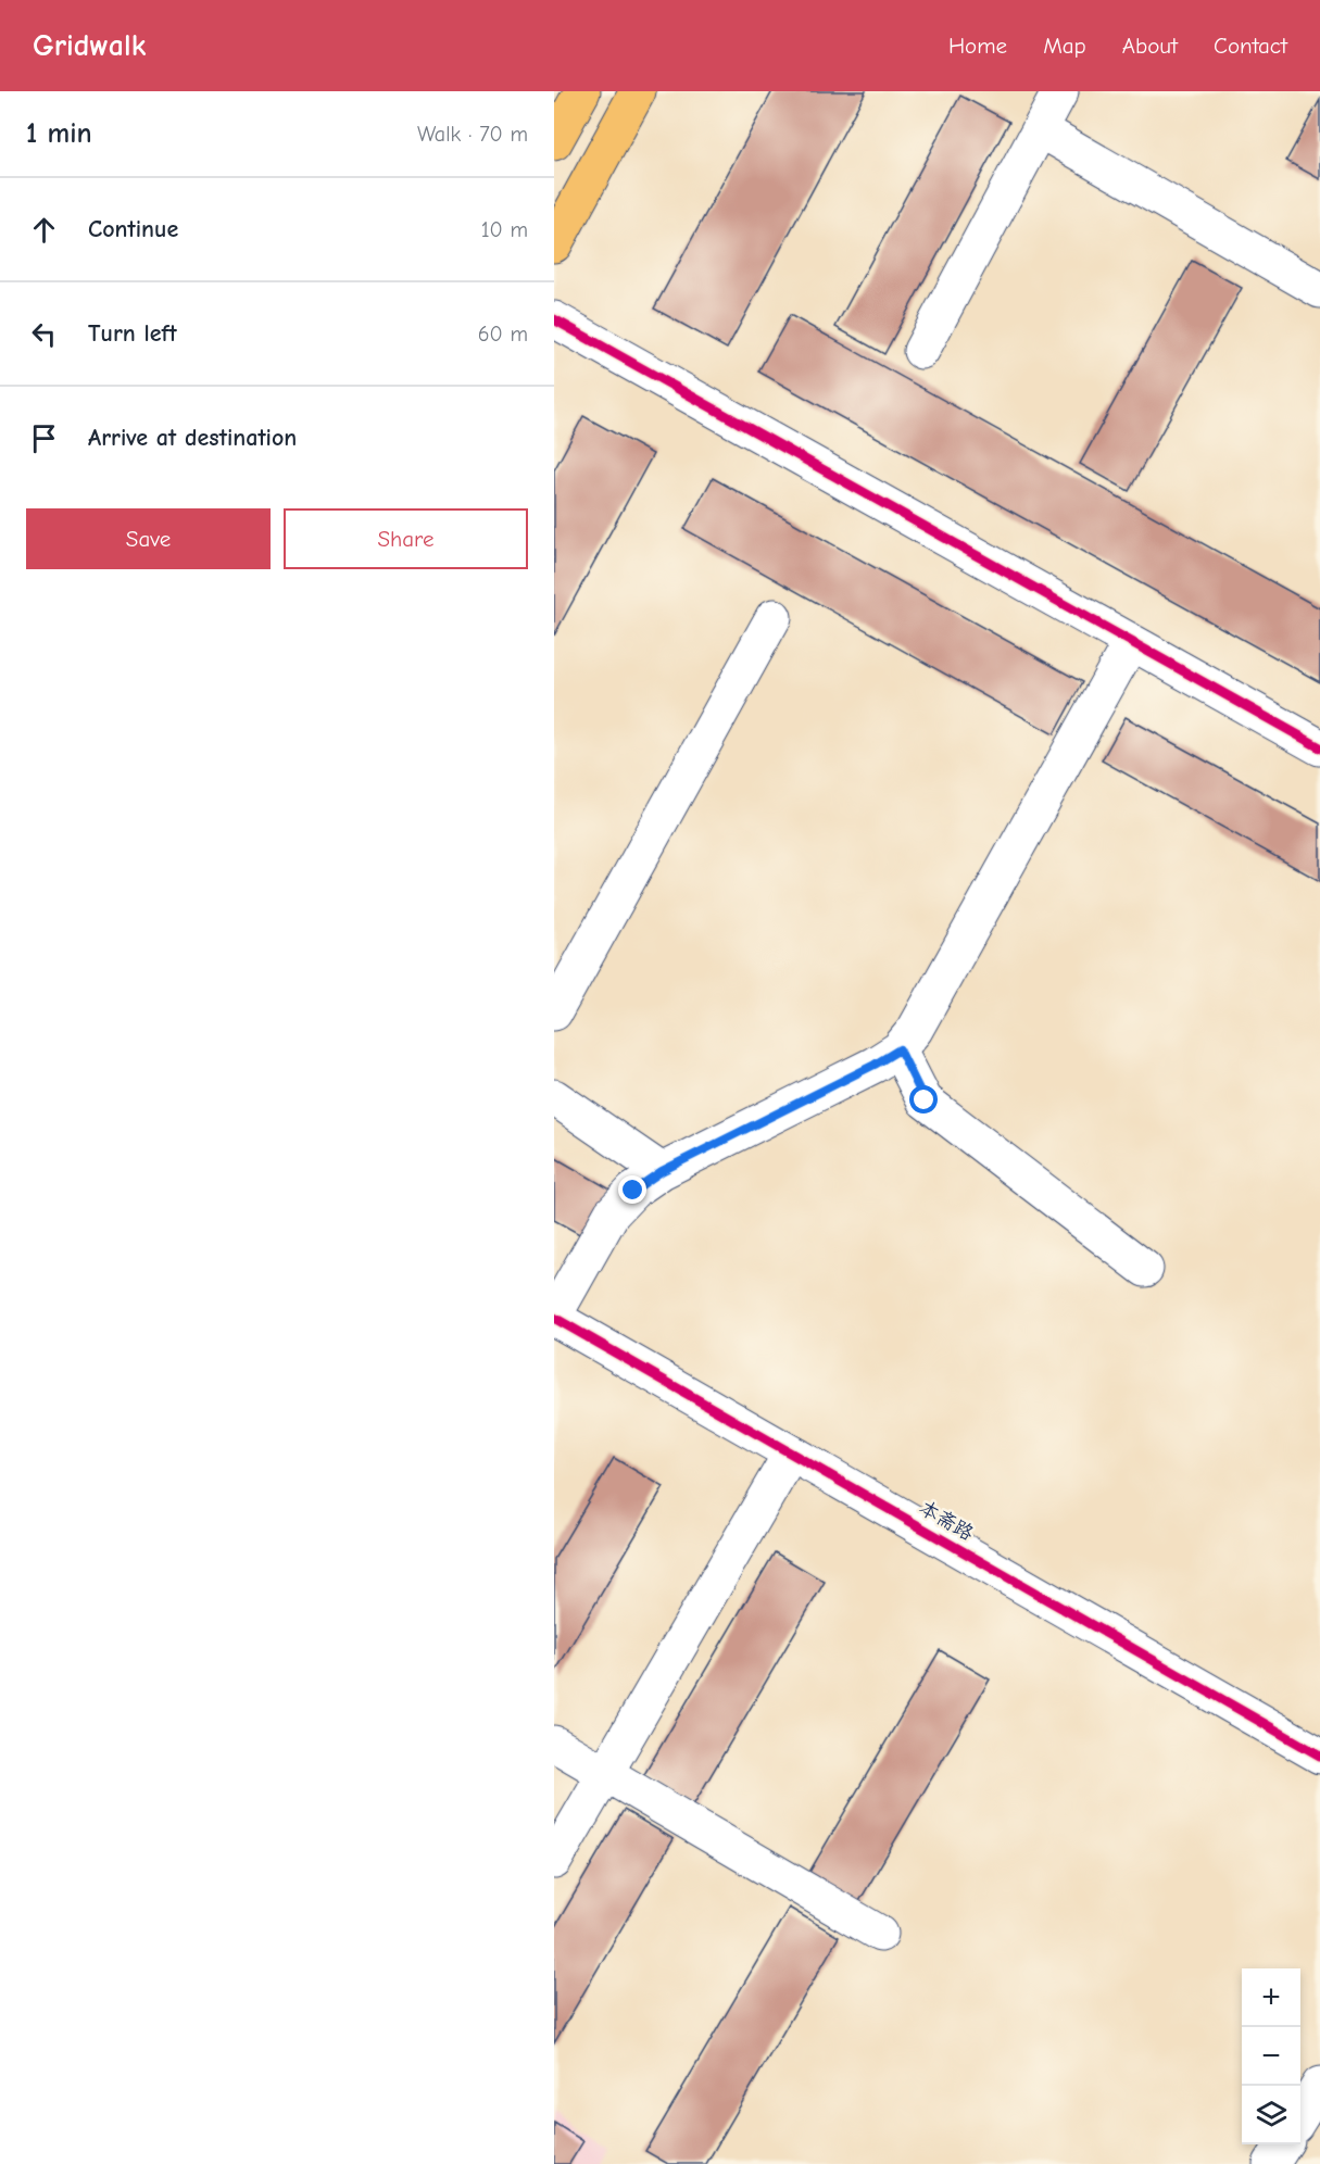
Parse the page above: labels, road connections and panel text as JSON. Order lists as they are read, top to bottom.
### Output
{
  "streets": {
    "street": ["本斋路"]
  },
  "page": {
    "header": "Gridwalk",
    "nav": [
      "Home",
      "Map",
      "About",
      "Contact"
    ],
    "heading": ["1 min", "Walk · 70 m"],
    "list": [
      ["Continue", "10 m"],
      ["Turn left", "60 m"],
      "Arrive at destination"
    ],
    "buttons": ["Save", "Share"],
    "map_buttons": ["+", "−"]
  }
}
